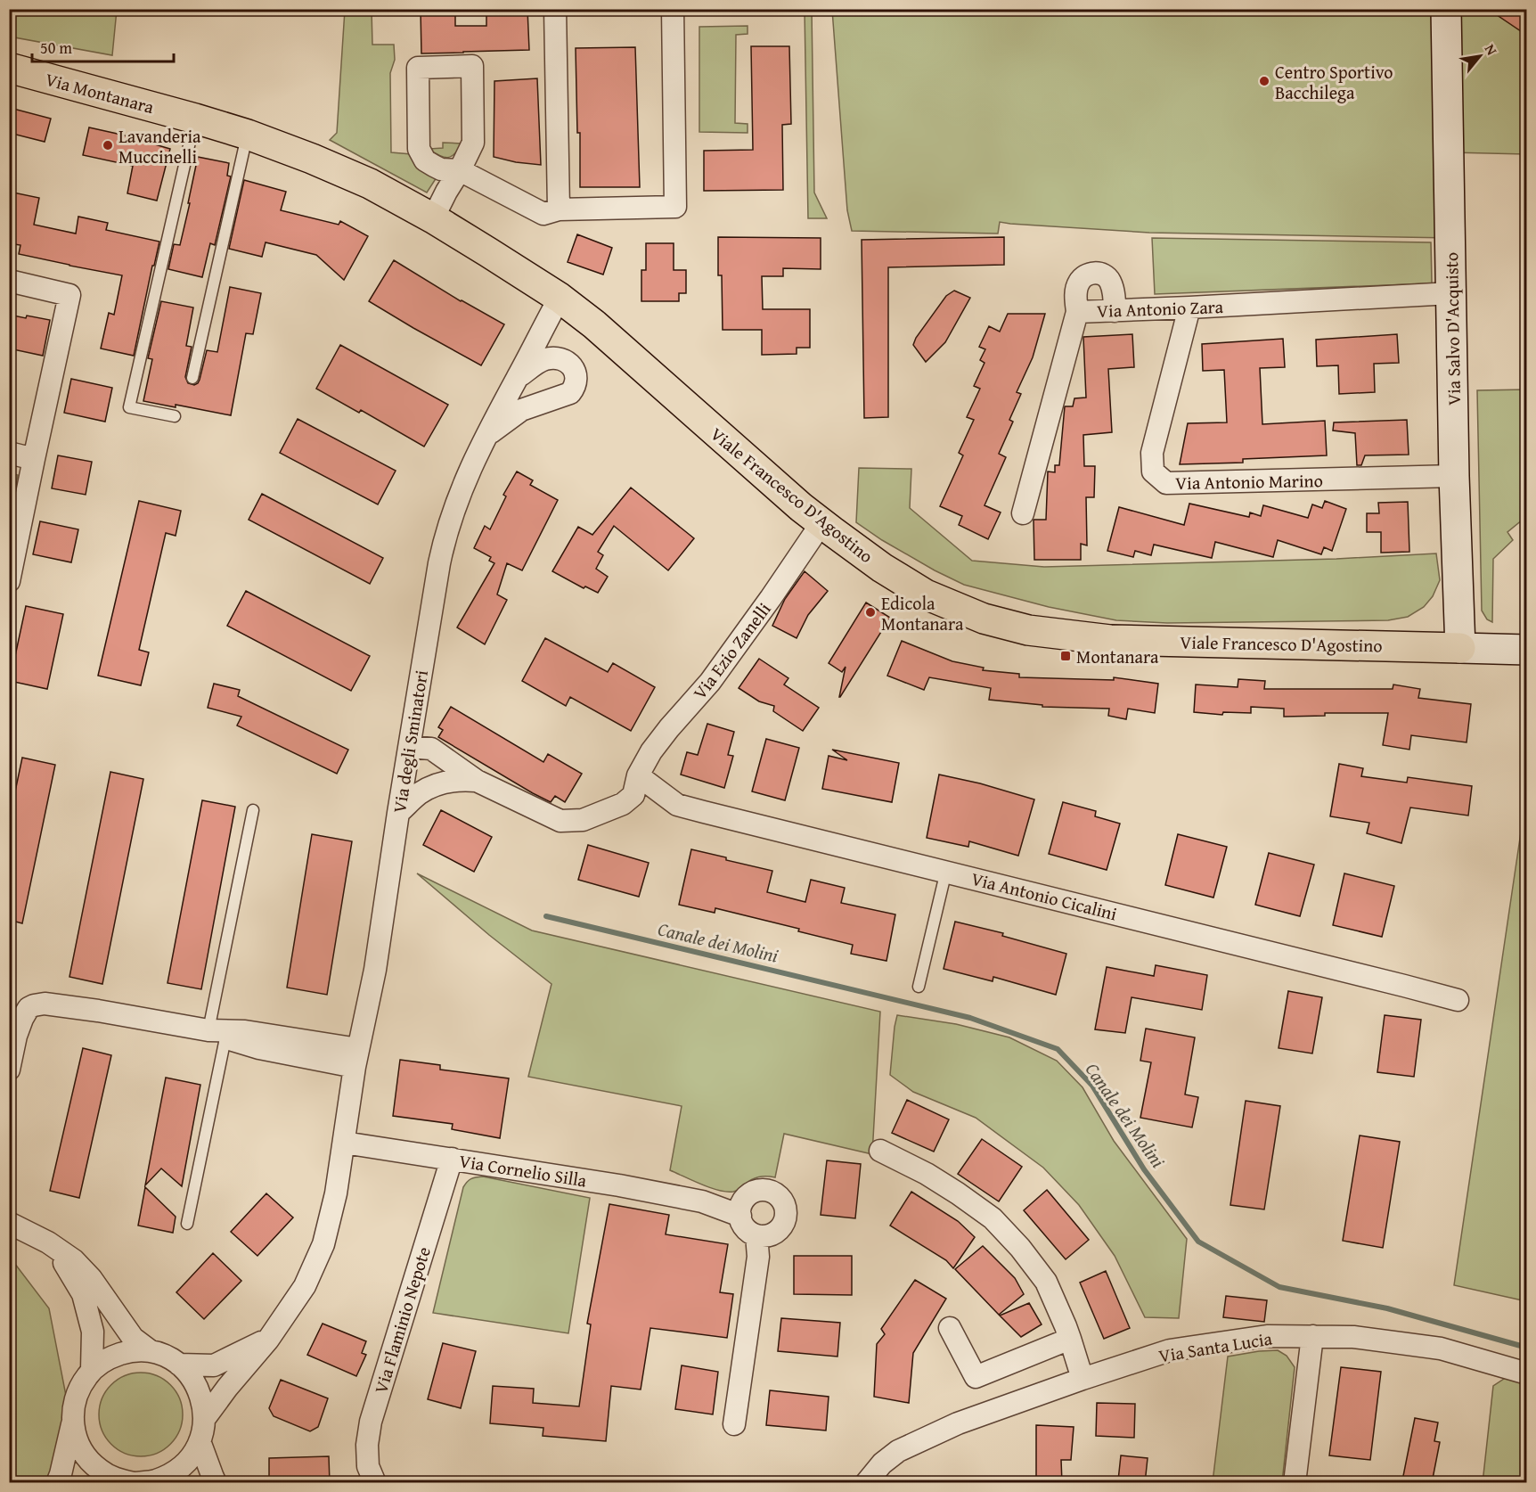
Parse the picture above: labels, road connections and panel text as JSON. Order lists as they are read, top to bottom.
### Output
{
  "streets": {
    "main road": ["Via Montanara", "Viale Francesco D'Agostino"],
    "street": [
      "Via Antonio Zara",
      "Via Salvo D'Acquisto",
      "Via Antonio Marino",
      "Via Ezio Zanelli",
      "Via degli Sminatori",
      "Via Antonio Cicalini",
      "Via Cornelio Silla",
      "Via Flaminio Nepote",
      "Via Santa Lucia"
    ]
  },
  "crossings": [
    ["Via Montanara", "Viale Francesco D'Agostino"],
    ["Via Antonio Zara", "Via Salvo D'Acquisto"],
    ["Via Antonio Zara", "Via Antonio Marino"],
    ["Via Salvo D'Acquisto", "Via Antonio Marino"],
    ["Via Salvo D'Acquisto", "Viale Francesco D'Agostino"],
    ["Viale Francesco D'Agostino", "Via Ezio Zanelli"],
    ["Viale Francesco D'Agostino", "Via degli Sminatori"],
    ["Via Ezio Zanelli", "Via Antonio Cicalini"],
    ["Via degli Sminatori", "Via Cornelio Silla"],
    ["Via Cornelio Silla", "Via Flaminio Nepote"]
  ],
  "water": ["Canale dei Molini"],
  "places": {
    "other": ["Centro Sportivo Bacchilega", "Lavanderia Muccinelli", "Edicola Montanara"],
    "transit": ["Montanara"]
  },
  "scale_bar": "50 m",
  "north": "top right"
}
